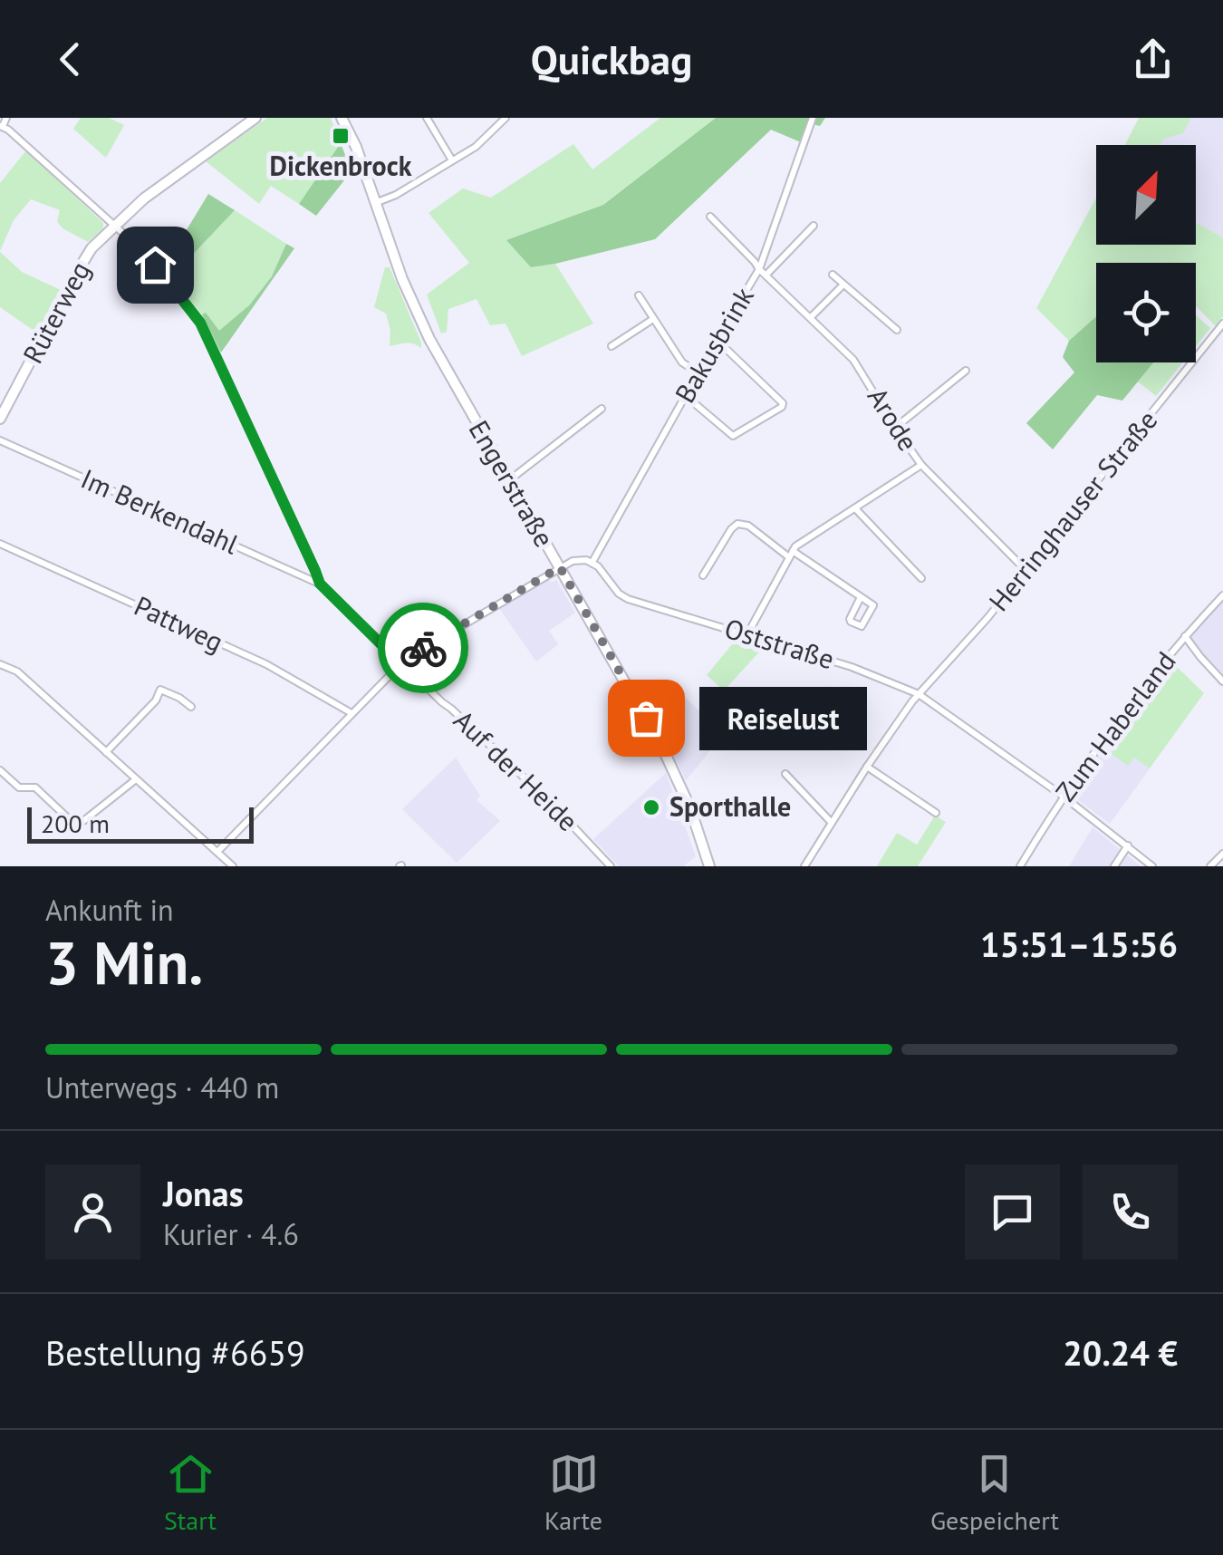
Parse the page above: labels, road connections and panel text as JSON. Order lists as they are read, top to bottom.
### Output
{
  "streets": {
    "main road": ["Rüterweg", "Engerstraße"],
    "street": [
      "Bakusbrink",
      "Arode",
      "Herringhauser Straße",
      "Im Berkendahl",
      "Pattweg",
      "Oststraße",
      "Zum Haberland",
      "Auf der Heide"
    ]
  },
  "crossings": [
    ["Rüterweg", "Auf der Heide"],
    ["Bakusbrink", "Arode"],
    ["Bakusbrink", "Oststraße"],
    ["Arode", "Herringhauser Straße"],
    ["Herringhauser Straße", "Oststraße"],
    ["Im Berkendahl", "Auf der Heide"],
    ["Oststraße", "Zum Haberland"]
  ],
  "places": {
    "transit": ["Dickenbrock"],
    "other": ["Reiselust", "Sporthalle"]
  },
  "scale_bar": "200 m",
  "north": "top right",
  "page": {
    "header": "Quickbag",
    "bubble": "Reiselust",
    "scale": "200 m",
    "heading": ["3 Min.", "Ankunft in", "15:51–15:56"],
    "panel": [
      "Jonas",
      "Kurier · 4.6",
      "Bestellung #6659",
      "20.24 €"
    ],
    "bar": "Unterwegs · 440 m",
    "tabs": ["Start", "Karte", "Gespeichert"]
  }
}
